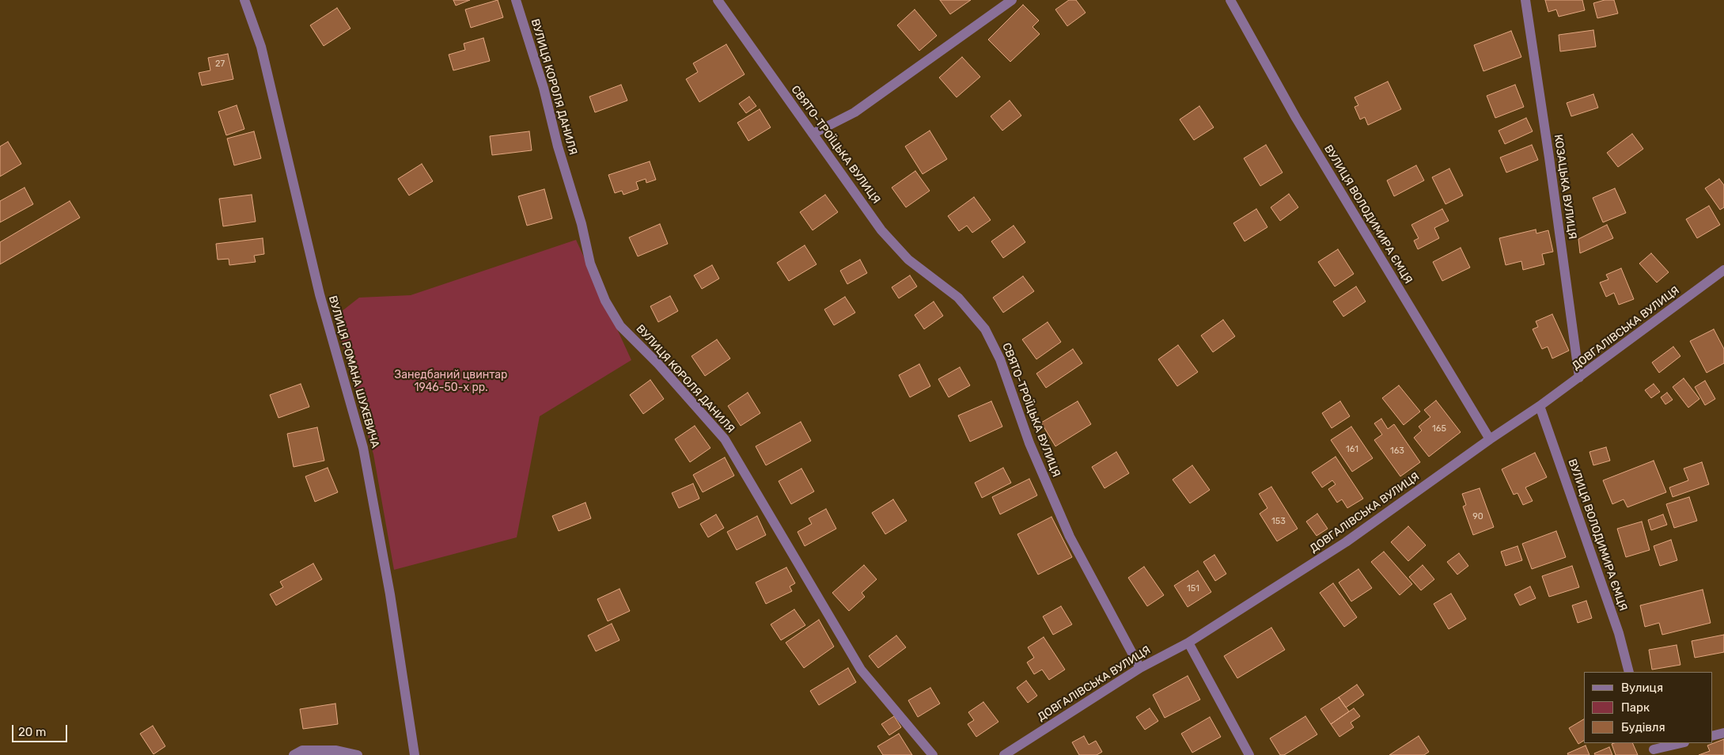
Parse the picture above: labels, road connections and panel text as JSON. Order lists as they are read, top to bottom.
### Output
{
  "streets": {
    "street": [
      "ВУЛИЦЯ КОРОЛЯ ДАНИЛЯ",
      "СВЯТО-ТРОЇЦЬКА ВУЛИЦЯ",
      "КОЗАЦЬКА ВУЛИЦЯ",
      "ВУЛИЦЯ ВОЛОДИМИРА ЄМЦЯ",
      "ДОВГАЛІВСЬКА ВУЛИЦЯ",
      "ВУЛИЦЯ РОМАНА ШУХЕВИЧА"
    ]
  },
  "crossings": [
    ["СВЯТО-ТРОЇЦЬКА ВУЛИЦЯ", "ДОВГАЛІВСЬКА ВУЛИЦЯ"],
    ["КОЗАЦЬКА ВУЛИЦЯ", "ДОВГАЛІВСЬКА ВУЛИЦЯ"],
    ["ВУЛИЦЯ ВОЛОДИМИРА ЄМЦЯ", "ДОВГАЛІВСЬКА ВУЛИЦЯ"]
  ],
  "parks": ["Занедбаний цвинтар 1946-50-х рр."],
  "house_numbers": [
    "27",
    "165",
    "161",
    "163",
    "90",
    "153",
    "151"
  ],
  "legend": ["Вулиця", "Парк", "Будівля"],
  "scale_bar": "20 m"
}
